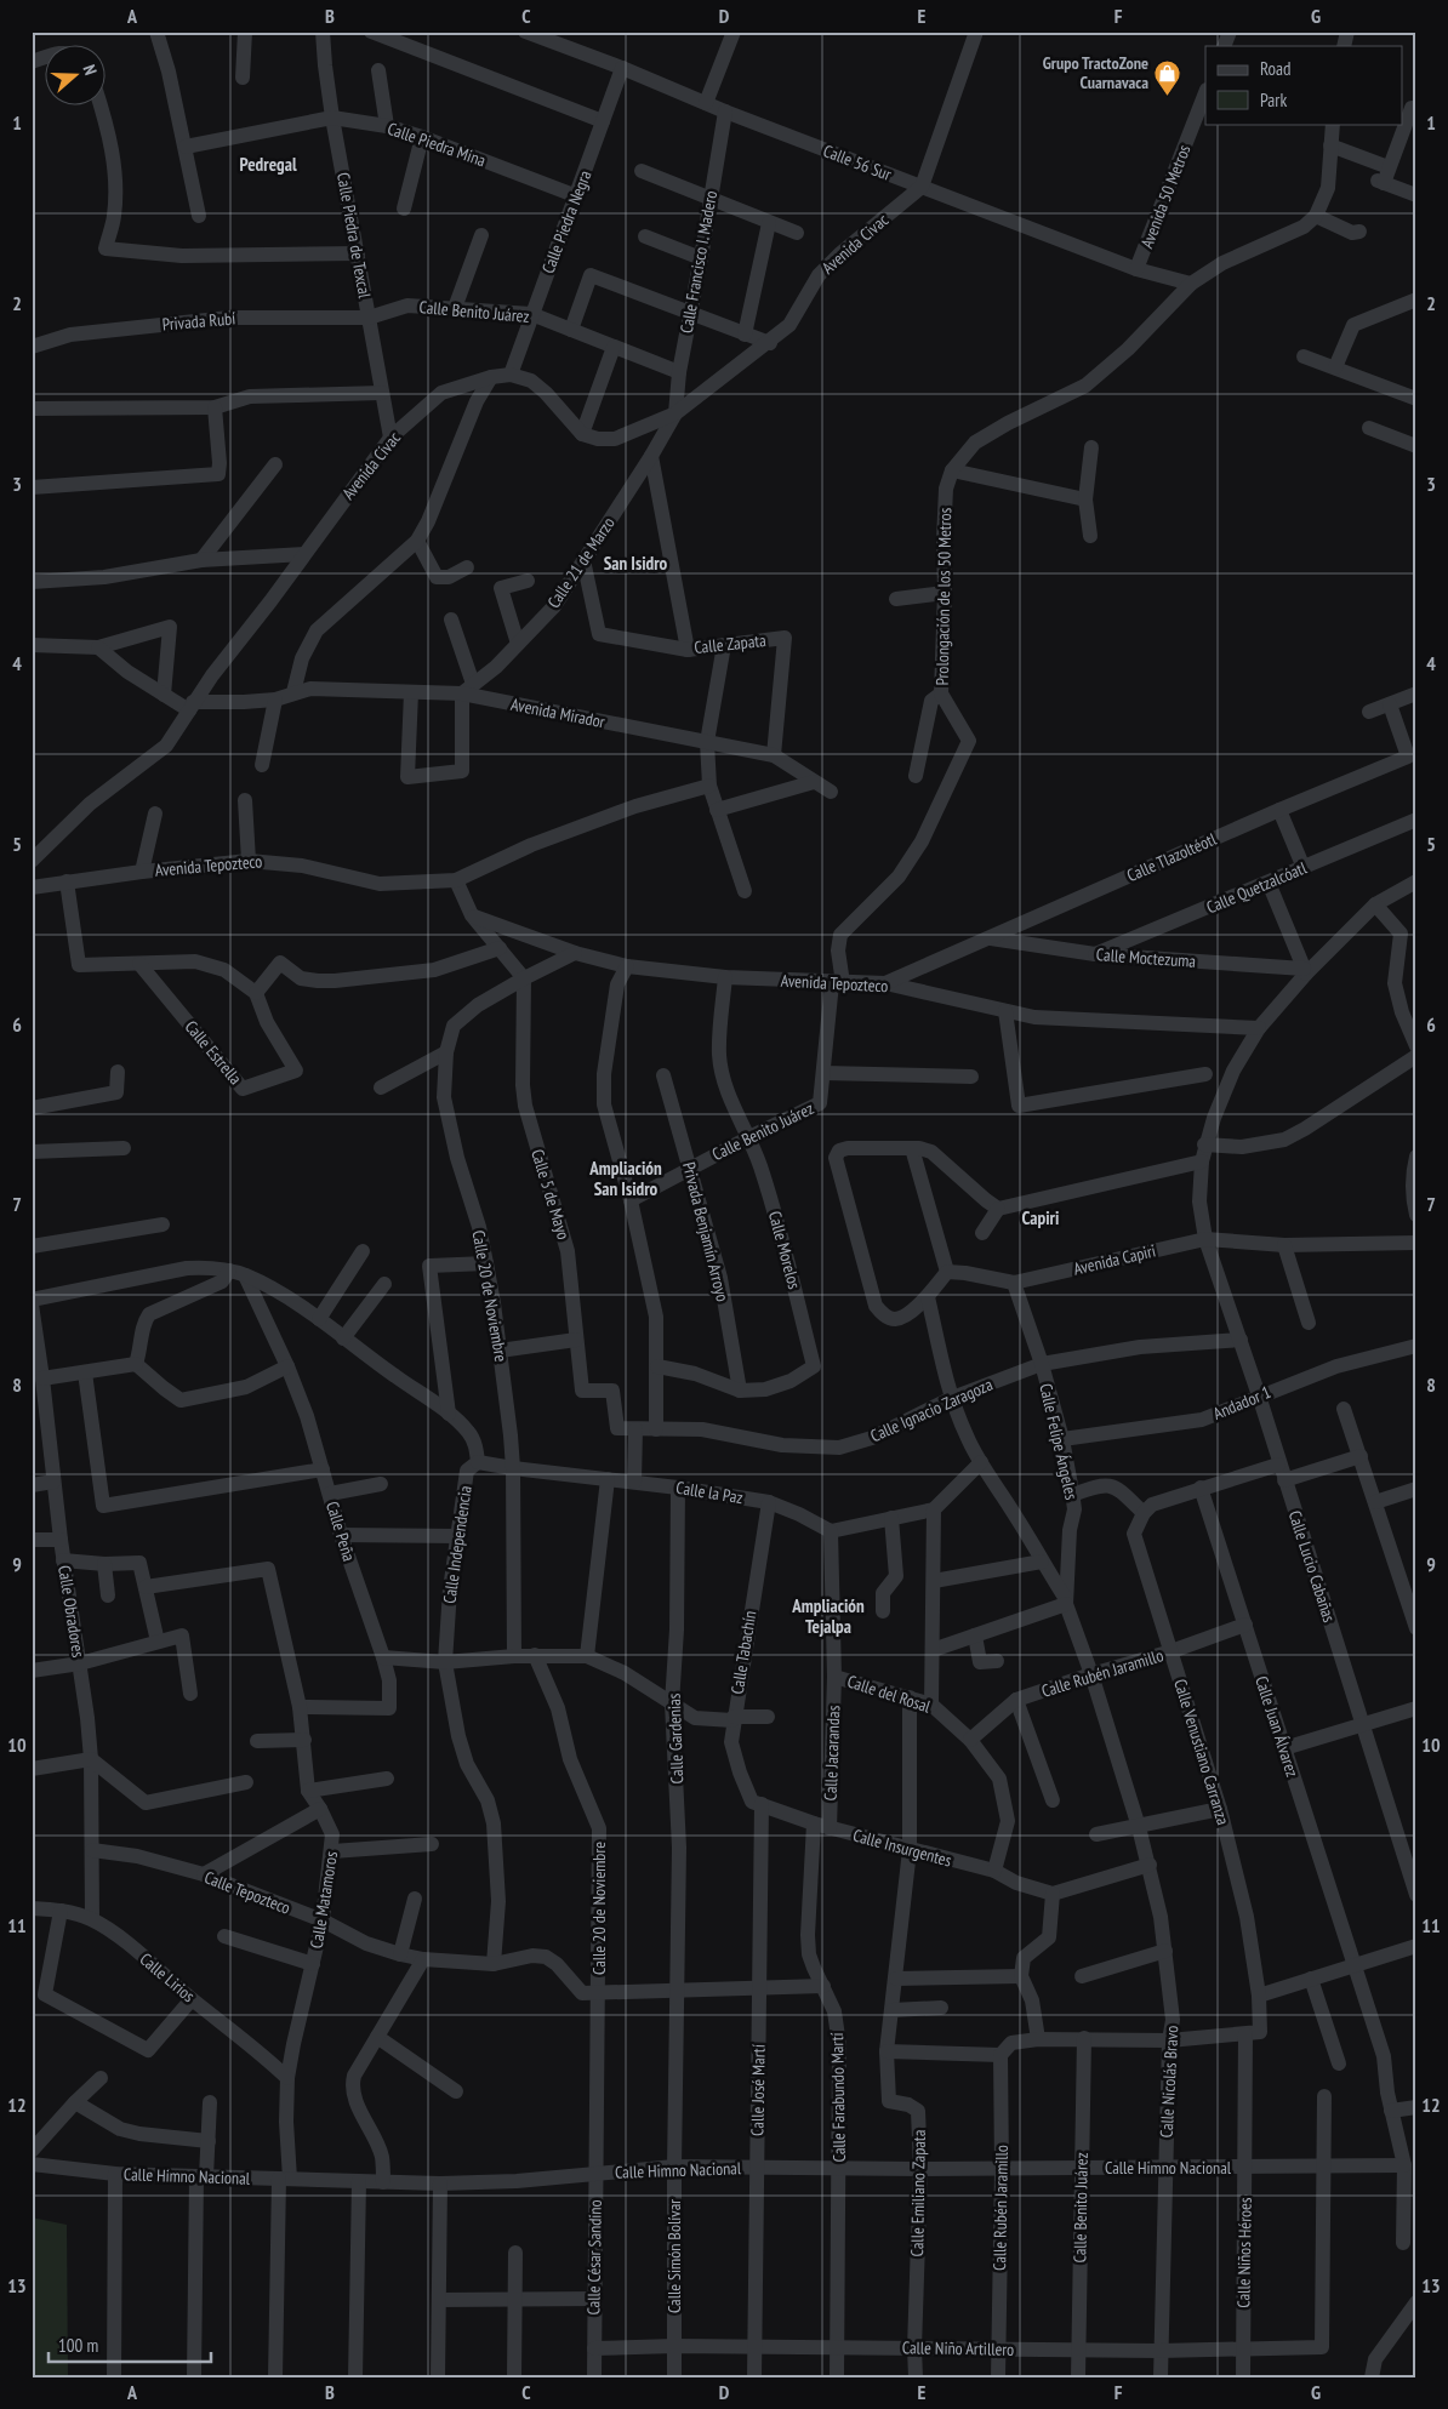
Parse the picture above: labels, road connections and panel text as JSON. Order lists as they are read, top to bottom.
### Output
{
  "streets": {
    "street": [
      "Calle Piedra Mina",
      "Calle 56 Sur",
      "Avenida 50 Metros",
      "Calle Piedra Negra",
      "Calle Piedra de Texcal",
      "Avenida Civac",
      "Calle Francisco I. Madero",
      "Calle Benito Juárez",
      "Privada Rubí",
      "Calle 21 de Marzo",
      "Prolongación de los 50 Metros",
      "Calle Zapata",
      "Avenida Mirador",
      "Calle Tlazoltéotl",
      "Avenida Tepozteco",
      "Calle Quetzalcóatl",
      "Calle Moctezuma",
      "Calle Estrella",
      "Calle 5 de Mayo",
      "Privada Benjamín Arroyo",
      "Calle Morelos",
      "Avenida Capiri",
      "Calle 20 de Noviembre",
      "Andador 1",
      "Calle Ignacio Zaragoza",
      "Calle Felipe Ángeles",
      "Calle la Paz",
      "Calle Peña",
      "Calle Independencia",
      "Calle Lucio Cabañas",
      "Calle Obradores",
      "Calle Tabachín",
      "Calle Rubén Jaramillo",
      "Calle del Rosal",
      "Calle Juan Álvarez",
      "Calle Gardenias",
      "Calle Venustiano Carranza",
      "Calle Jacarandas",
      "Calle Insurgentes",
      "Calle Tepozteco",
      "Calle Matamoros",
      "Calle Lirios",
      "Calle Nicolás Bravo",
      "Calle José Martí",
      "Calle Farabundo Martí",
      "Calle Himno Nacional",
      "Calle Emiliano Zapata",
      "Calle Niños Héroes",
      "Calle Simón Bolívar",
      "Calle César Sandino",
      "Calle Niño Artillero"
    ]
  },
  "crossings": [
    ["Calle Piedra Mina", "Calle Piedra Negra"],
    ["Calle Piedra Mina", "Calle Piedra de Texcal"],
    ["Calle 56 Sur", "Avenida 50 Metros"],
    ["Calle 56 Sur", "Calle Piedra Negra"],
    ["Calle 56 Sur", "Avenida Civac"],
    ["Calle 56 Sur", "Calle Francisco I. Madero"],
    ["Calle 56 Sur", "Prolongación de los 50 Metros"],
    ["Calle Piedra Negra", "Avenida Civac"],
    ["Calle Piedra Negra", "Calle Benito Juárez"],
    ["Calle Piedra de Texcal", "Avenida Civac"],
    ["Calle Piedra de Texcal", "Calle Benito Juárez"],
    ["Calle Piedra de Texcal", "Privada Rubí"],
    ["Avenida Civac", "Calle Francisco I. Madero"],
    ["Avenida Civac", "Calle 21 de Marzo"],
    ["Avenida Civac", "Avenida Mirador"],
    ["Calle Francisco I. Madero", "Calle Benito Juárez"],
    ["Calle Francisco I. Madero", "Calle 21 de Marzo"],
    ["Calle Benito Juárez", "Privada Rubí"],
    ["Calle Benito Juárez", "Prolongación de los 50 Metros"],
    ["Calle Benito Juárez", "Avenida Tepozteco"],
    ["Calle Benito Juárez", "Privada Benjamín Arroyo"],
    ["Calle Benito Juárez", "Calle Morelos"],
    ["Calle Benito Juárez", "Calle Himno Nacional"],
    ["Calle Benito Juárez", "Calle Niño Artillero"],
    ["Calle 21 de Marzo", "Calle Zapata"],
    ["Calle 21 de Marzo", "Avenida Mirador"],
    ["Prolongación de los 50 Metros", "Avenida Tepozteco"],
    ["Calle Zapata", "Avenida Mirador"],
    ["Calle Tlazoltéotl", "Avenida Tepozteco"],
    ["Calle Tlazoltéotl", "Calle Moctezuma"],
    ["Avenida Tepozteco", "Calle Morelos"],
    ["Calle Quetzalcóatl", "Calle Moctezuma"],
    ["Calle 5 de Mayo", "Calle 20 de Noviembre"],
    ["Privada Benjamín Arroyo", "Calle Morelos"],
    ["Avenida Capiri", "Calle Felipe Ángeles"],
    ["Avenida Capiri", "Calle Lucio Cabañas"],
    ["Calle 20 de Noviembre", "Calle la Paz"],
    ["Calle 20 de Noviembre", "Calle Tepozteco"],
    ["Calle 20 de Noviembre", "Calle César Sandino"],
    ["Andador 1", "Calle Felipe Ángeles"],
    ["Andador 1", "Calle Lucio Cabañas"],
    ["Calle Ignacio Zaragoza", "Calle Felipe Ángeles"],
    ["Calle Ignacio Zaragoza", "Calle Lucio Cabañas"],
    ["Calle Felipe Ángeles", "Calle Nicolás Bravo"],
    ["Calle la Paz", "Calle Independencia"],
    ["Calle la Paz", "Calle Tabachín"],
    ["Calle la Paz", "Calle Gardenias"],
    ["Calle la Paz", "Calle Jacarandas"],
    ["Calle Peña", "Calle Matamoros"],
    ["Calle Independencia", "Calle Tepozteco"],
    ["Calle Obradores", "Calle Tepozteco"],
    ["Calle Obradores", "Calle Lirios"],
    ["Calle Tabachín", "Calle Insurgentes"],
    ["Calle Tabachín", "Calle José Martí"],
    ["Calle Rubén Jaramillo", "Calle del Rosal"],
    ["Calle Rubén Jaramillo", "Calle Juan Álvarez"],
    ["Calle Rubén Jaramillo", "Calle Venustiano Carranza"],
    ["Calle Rubén Jaramillo", "Calle Nicolás Bravo"],
    ["Calle Rubén Jaramillo", "Calle Himno Nacional"],
    ["Calle Rubén Jaramillo", "Calle Niño Artillero"],
    ["Calle del Rosal", "Calle Jacarandas"],
    ["Calle del Rosal", "Calle Insurgentes"],
    ["Calle del Rosal", "Calle Emiliano Zapata"],
    ["Calle Juan Álvarez", "Calle Himno Nacional"],
    ["Calle Gardenias", "Calle Simón Bolívar"],
    ["Calle Jacarandas", "Calle Insurgentes"],
    ["Calle Insurgentes", "Calle José Martí"],
    ["Calle Insurgentes", "Calle Farabundo Martí"],
    ["Calle Insurgentes", "Calle Emiliano Zapata"],
    ["Calle Tepozteco", "Calle Matamoros"],
    ["Calle Tepozteco", "Calle César Sandino"],
    ["Calle Matamoros", "Calle Lirios"],
    ["Calle Matamoros", "Calle Himno Nacional"],
    ["Calle Nicolás Bravo", "Calle Himno Nacional"],
    ["Calle Nicolás Bravo", "Calle Niño Artillero"],
    ["Calle José Martí", "Calle Himno Nacional"],
    ["Calle José Martí", "Calle Niño Artillero"],
    ["Calle Farabundo Martí", "Calle Himno Nacional"],
    ["Calle Farabundo Martí", "Calle Niño Artillero"],
    ["Calle Himno Nacional", "Calle Emiliano Zapata"],
    ["Calle Himno Nacional", "Calle Niños Héroes"],
    ["Calle Himno Nacional", "Calle Simón Bolívar"],
    ["Calle Himno Nacional", "Calle César Sandino"],
    ["Calle Himno Nacional", "Calle Niño Artillero"],
    ["Calle Emiliano Zapata", "Calle Niño Artillero"],
    ["Calle Niños Héroes", "Calle Niño Artillero"],
    ["Calle Simón Bolívar", "Calle Niño Artillero"],
    ["Calle César Sandino", "Calle Niño Artillero"]
  ],
  "districts": [
    "Pedregal",
    "San Isidro",
    "Ampliación San Isidro",
    "Capiri",
    "Ampliación Tejalpa"
  ],
  "places": {
    "shop": ["Grupo TractoZone Cuarnavaca"]
  },
  "legend": ["Road", "Park"],
  "scale_bar": "100 m",
  "north": "right",
  "grid": {
    "columns": [
      "A",
      "B",
      "C",
      "D",
      "E",
      "F",
      "G"
    ],
    "rows": [
      "1",
      "2",
      "3",
      "4",
      "5",
      "6",
      "7",
      "8",
      "9",
      "10",
      "11",
      "12",
      "13"
    ]
  }
}
